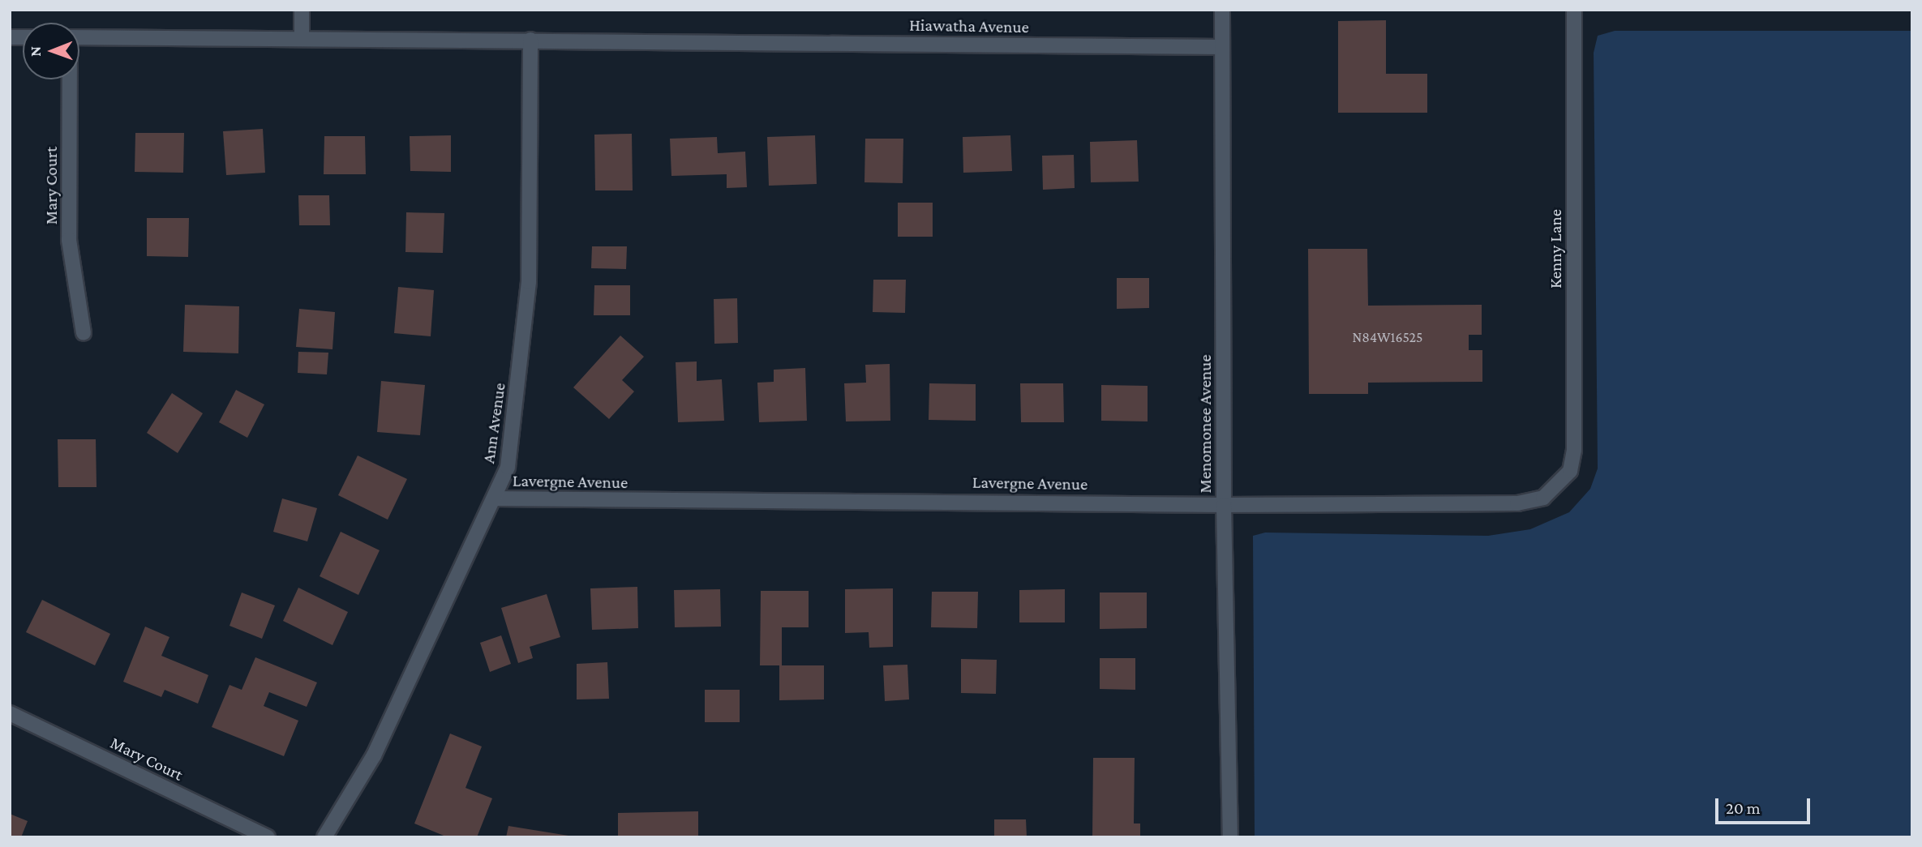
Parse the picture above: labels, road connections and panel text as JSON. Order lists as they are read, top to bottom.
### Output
{
  "streets": {
    "street": [
      "Hiawatha Avenue",
      "Mary Court",
      "Kenny Lane",
      "Ann Avenue",
      "Menomonee Avenue",
      "Lavergne Avenue"
    ]
  },
  "crossings": [
    ["Hiawatha Avenue", "Ann Avenue"],
    ["Hiawatha Avenue", "Menomonee Avenue"],
    ["Kenny Lane", "Lavergne Avenue"],
    ["Ann Avenue", "Lavergne Avenue"],
    ["Menomonee Avenue", "Lavergne Avenue"]
  ],
  "house_numbers": ["N84W16525"],
  "scale_bar": "20 m",
  "north": "left"
}
